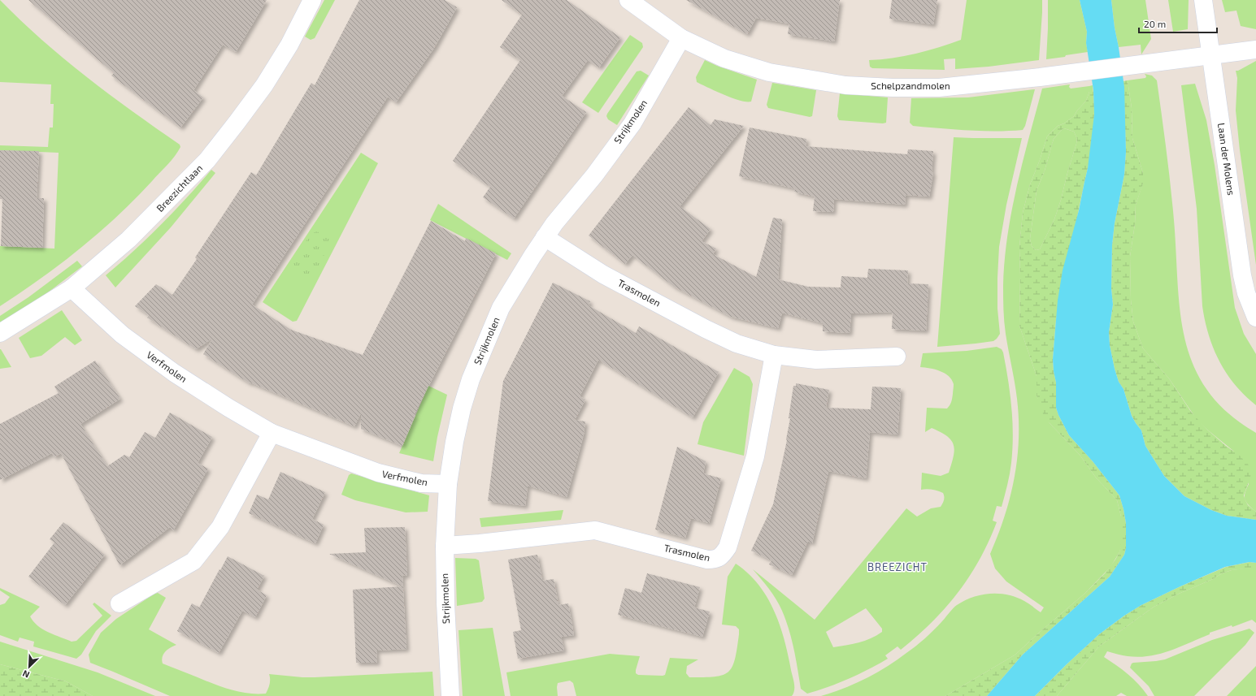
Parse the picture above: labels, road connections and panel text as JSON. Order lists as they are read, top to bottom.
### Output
{
  "streets": {
    "street": [
      "Schelpzandmolen",
      "Strijkmolen",
      "Laan der Molens",
      "Breezichtlaan",
      "Trasmolen",
      "Verfmolen"
    ]
  },
  "crossings": [
    ["Schelpzandmolen", "Strijkmolen"],
    ["Schelpzandmolen", "Laan der Molens"],
    ["Strijkmolen", "Trasmolen"],
    ["Strijkmolen", "Verfmolen"],
    ["Breezichtlaan", "Verfmolen"]
  ],
  "districts": ["BREEZICHT"],
  "scale_bar": "20 m",
  "north": "bottom left"
}
